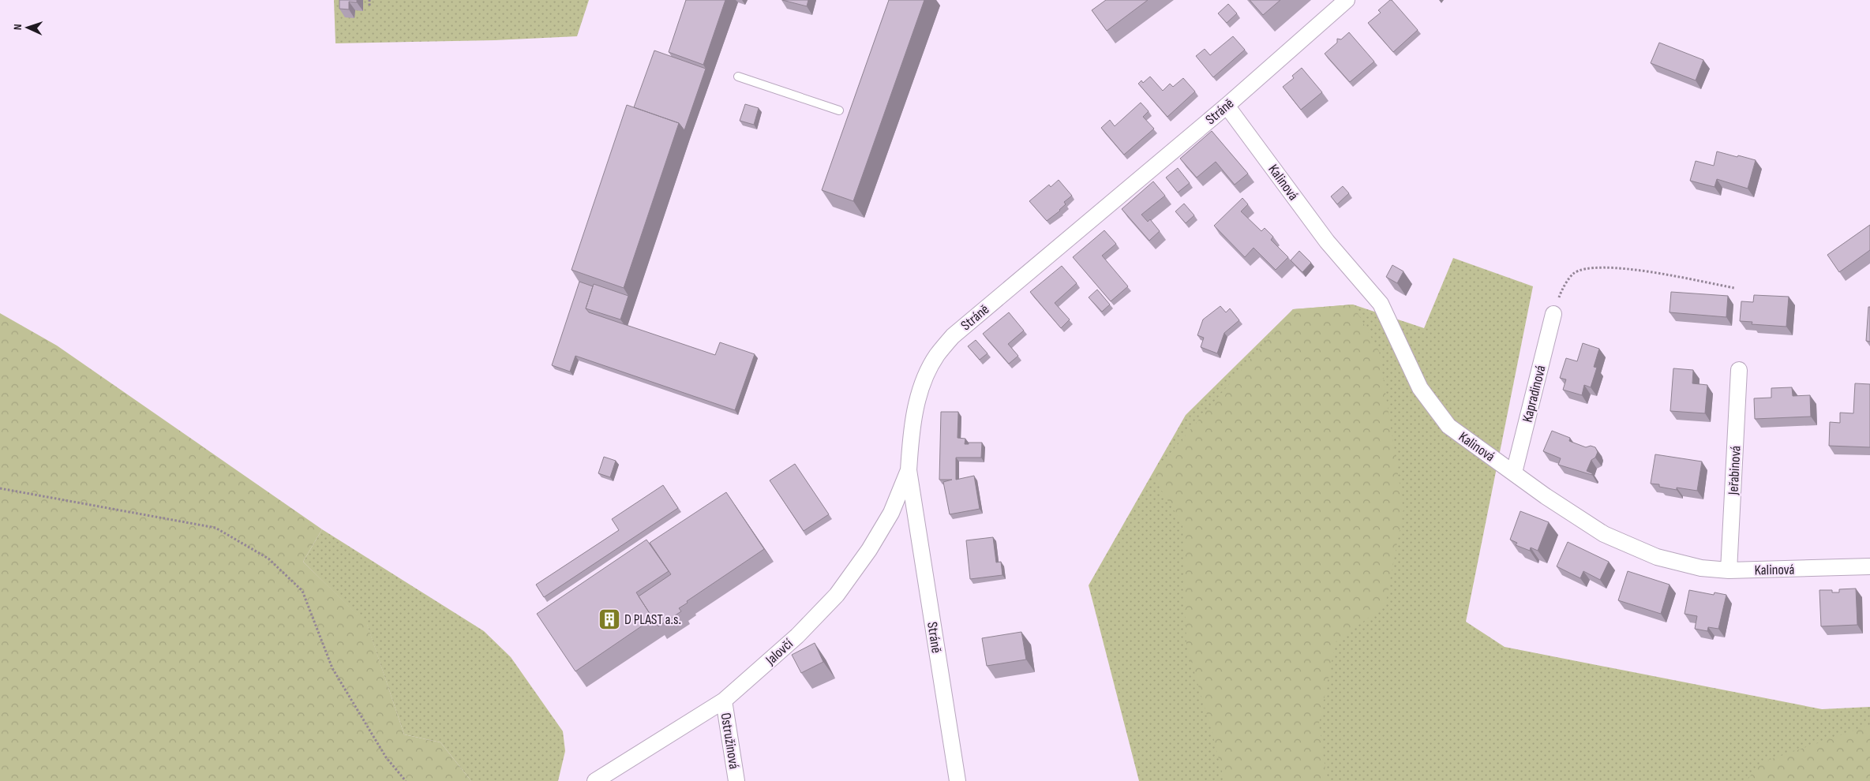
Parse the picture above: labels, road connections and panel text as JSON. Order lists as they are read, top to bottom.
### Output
{
  "streets": {
    "street": [
      "Stráně",
      "Kalinová",
      "Kapradinová",
      "Jeřabinová",
      "Jalovčí",
      "Ostružinová"
    ]
  },
  "crossings": [
    ["Stráně", "Kalinová"],
    ["Stráně", "Jalovčí"],
    ["Kalinová", "Kapradinová"],
    ["Kalinová", "Jeřabinová"],
    ["Jalovčí", "Ostružinová"]
  ],
  "places": {
    "building": ["D PLAST a.s."]
  },
  "north": "left"
}
